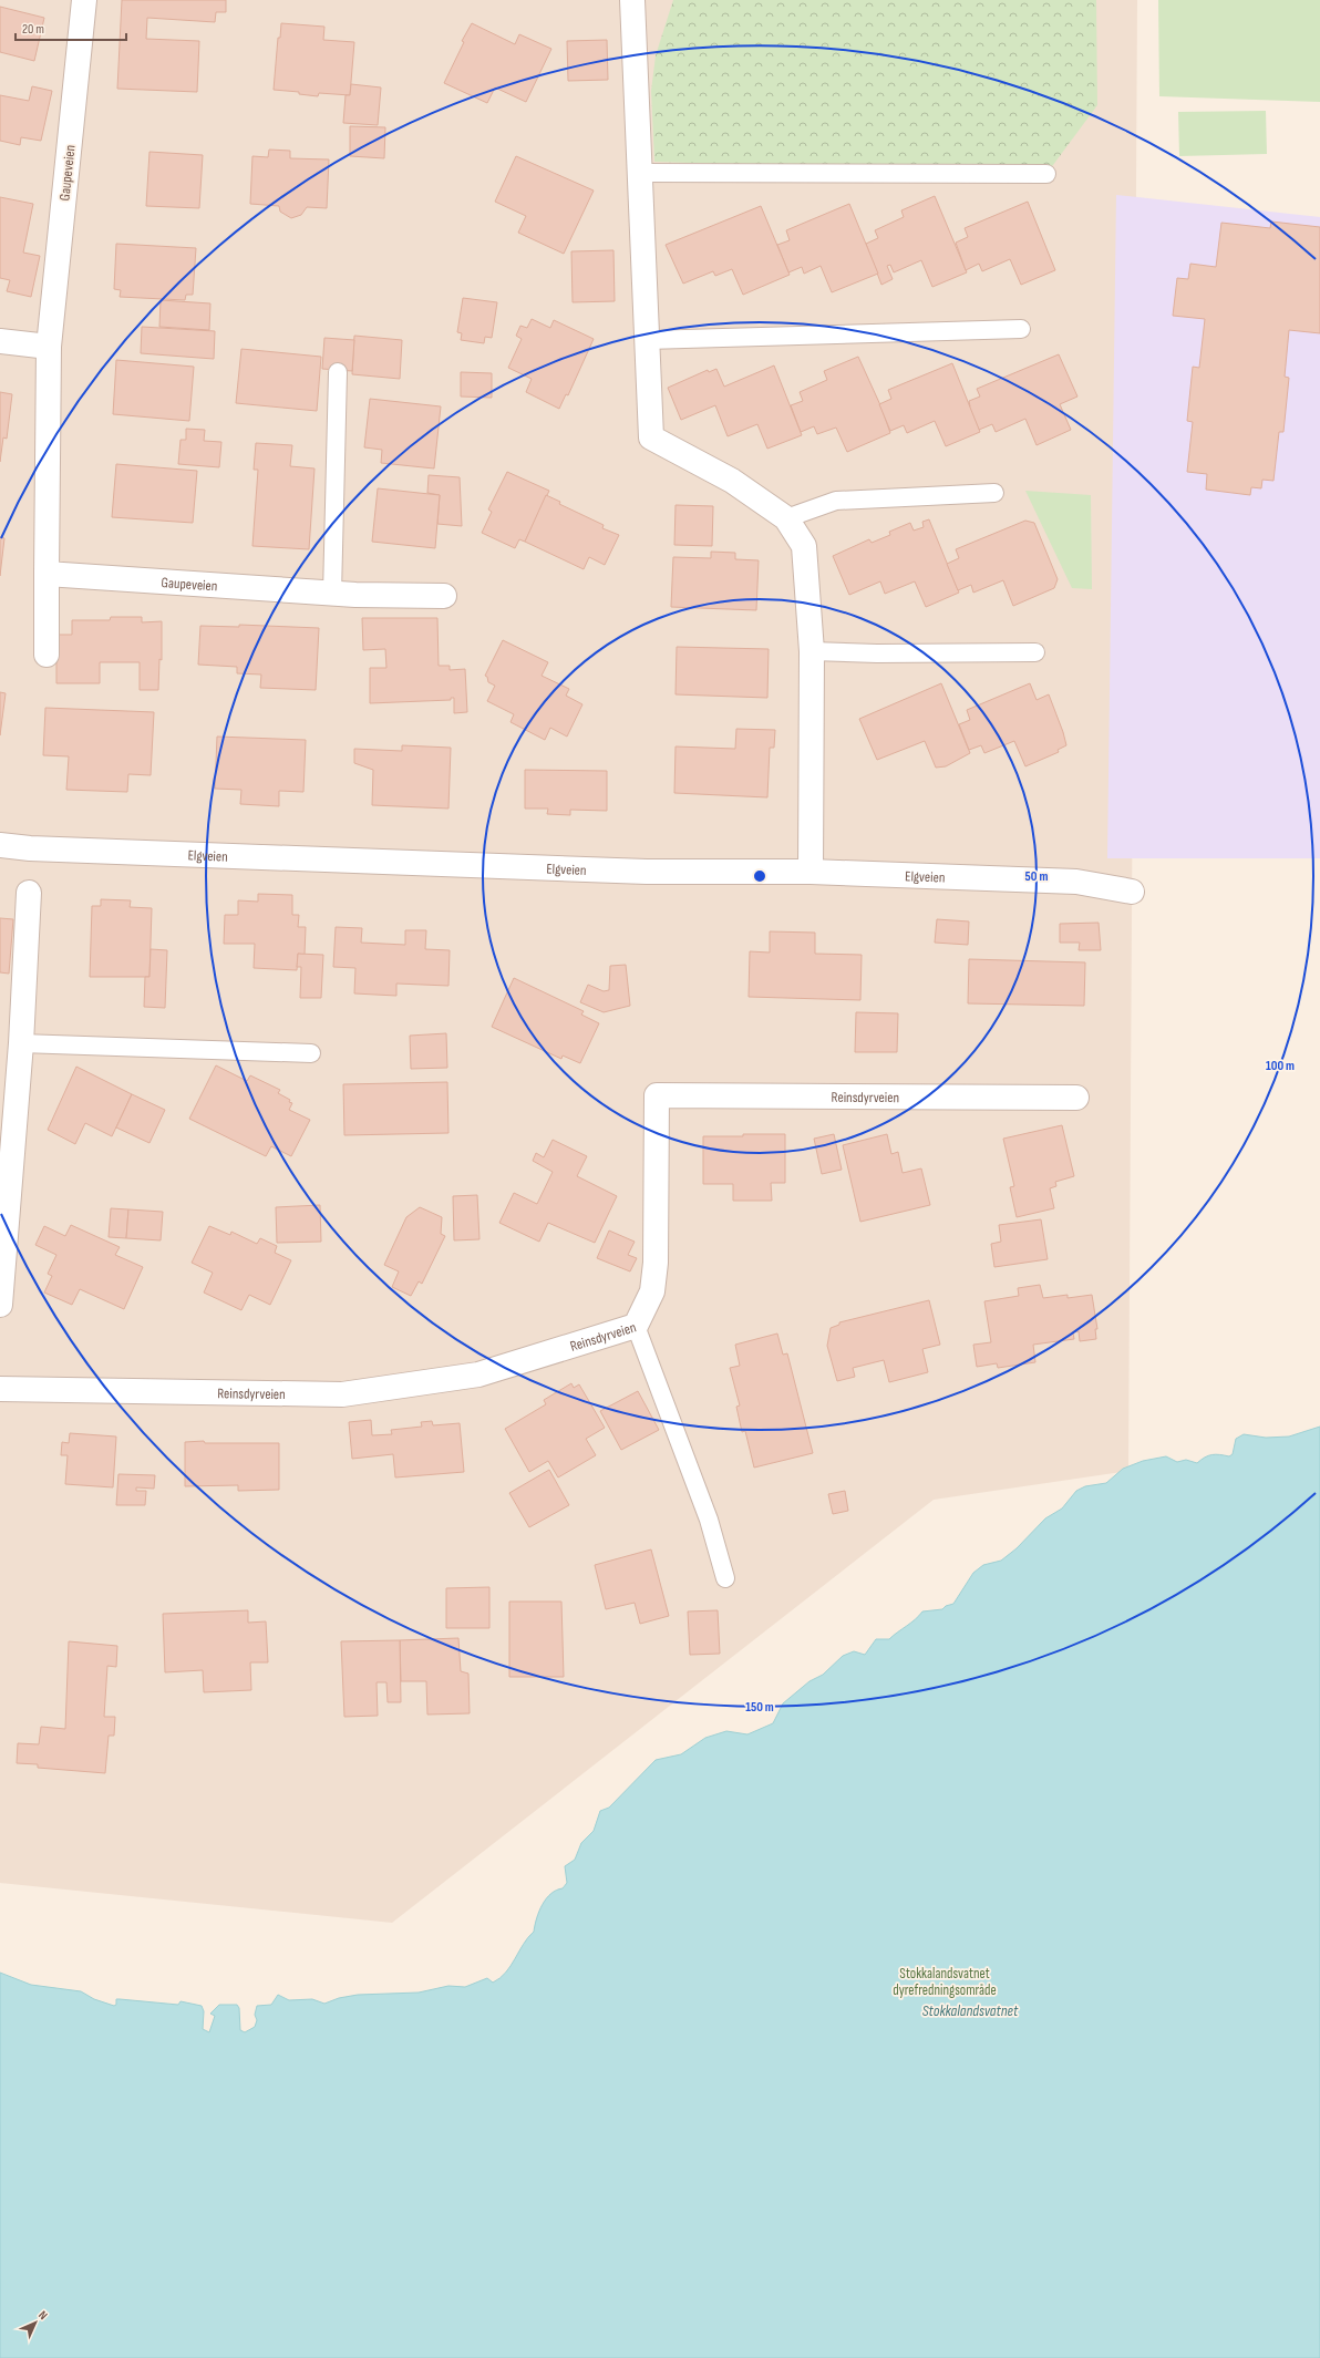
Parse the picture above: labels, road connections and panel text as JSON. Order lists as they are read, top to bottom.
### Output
{
  "streets": {
    "street": ["Gaupeveien", "Elgveien", "Reinsdyrveien"]
  },
  "water": ["Stokkalandsvatnet"],
  "parks": ["Stokkalandsvatnet dyrefredningsområde"],
  "scale_bar": "20 m",
  "north": "top right",
  "rings": ["50 m", "100 m", "150 m"]
}
